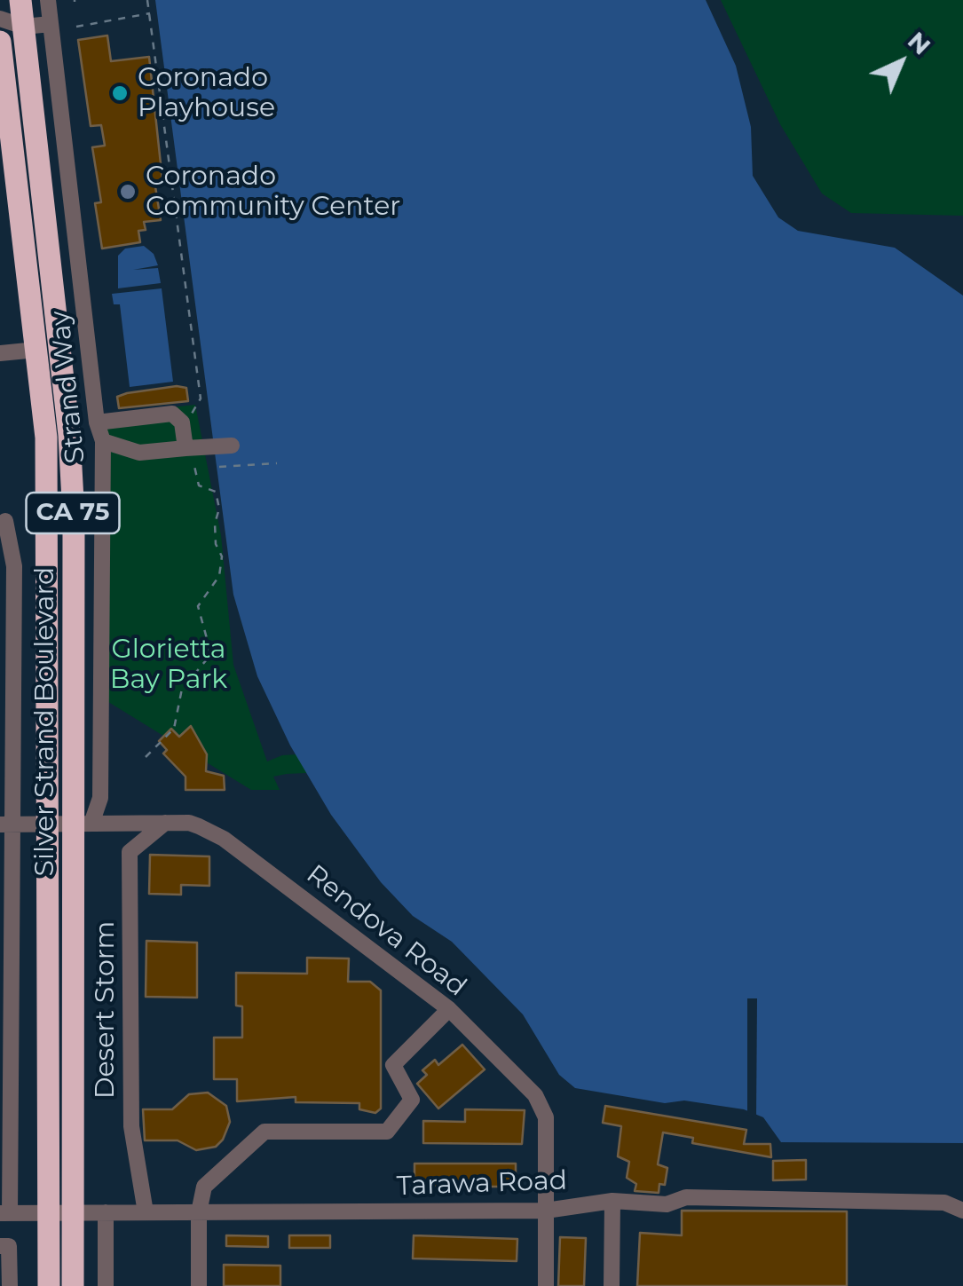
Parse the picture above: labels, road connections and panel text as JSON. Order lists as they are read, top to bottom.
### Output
{
  "streets": {
    "highway": ["CA 75", "Silver Strand Boulevard"],
    "street": [
      "Strand Way",
      "Rendova Road",
      "Desert Storm",
      "Tarawa Road"
    ]
  },
  "crossings": [
    ["Strand Way", "Silver Strand Boulevard"],
    ["Strand Way", "Rendova Road"],
    ["Silver Strand Boulevard", "Rendova Road"],
    ["Silver Strand Boulevard", "Tarawa Road"],
    ["Rendova Road", "Desert Storm"],
    ["Rendova Road", "Tarawa Road"],
    ["Desert Storm", "Tarawa Road"]
  ],
  "parks": ["Glorietta Bay Park"],
  "places": ["Coronado Playhouse", "Coronado Community Center"],
  "north": "top right"
}
